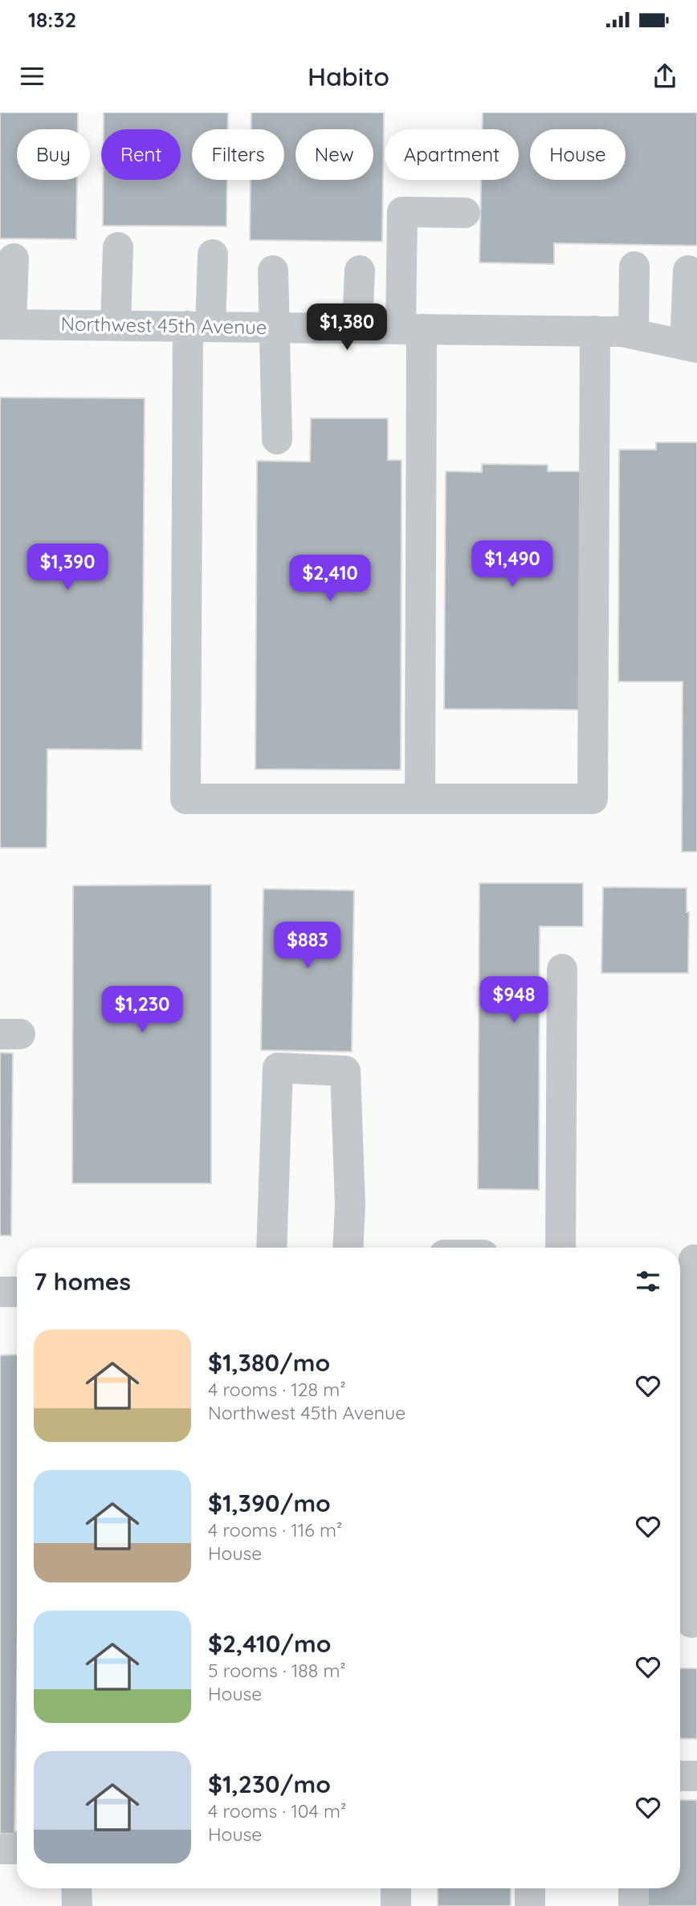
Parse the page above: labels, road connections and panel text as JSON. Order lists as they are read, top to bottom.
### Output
{
  "streets": {
    "street": ["Northwest 45th Avenue"]
  },
  "page": {
    "status": "18:32",
    "header": "Habito",
    "chip": [
      "Buy",
      "Rent",
      "Filters",
      "New",
      "Apartment",
      "House"
    ],
    "price": [
      "$1,380",
      "$1,490",
      "$1,390",
      "$2,410",
      "$883",
      "$948",
      "$1,230"
    ],
    "heading": "7 homes",
    "list": [
      {
        "name": "$1,380/mo",
        "note": "4 rooms · 128 m² · Northwest 45th Avenue"
      },
      {
        "name": "$1,390/mo",
        "note": "4 rooms · 116 m² · House"
      },
      {
        "name": "$2,410/mo",
        "note": "5 rooms · 188 m² · House"
      },
      {
        "name": "$1,230/mo",
        "note": "4 rooms · 104 m² · House"
      }
    ]
  }
}
